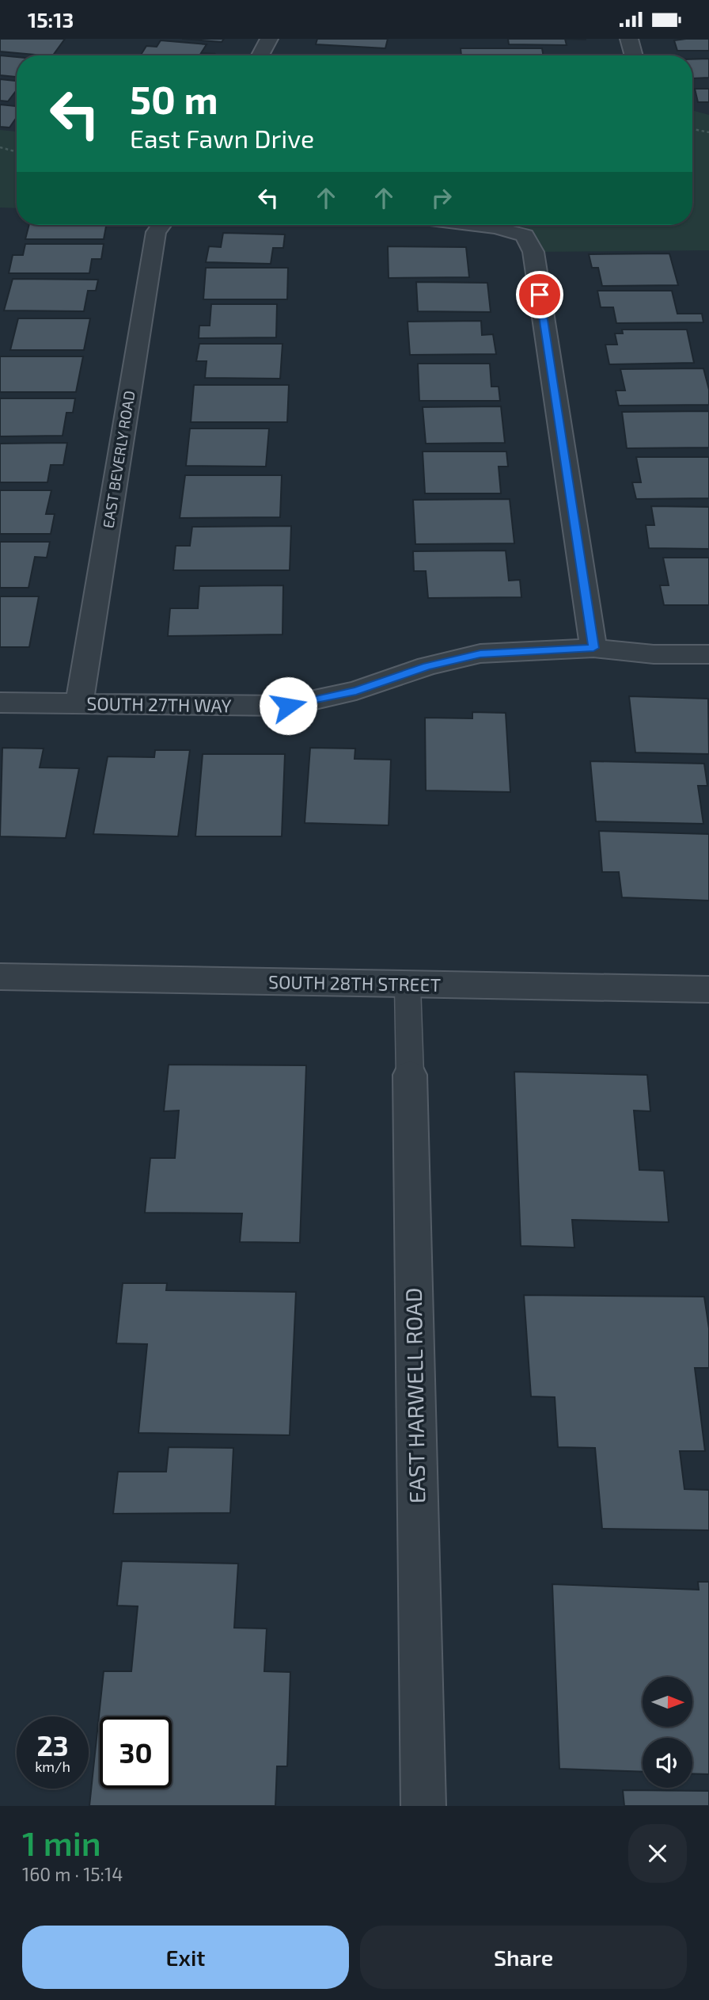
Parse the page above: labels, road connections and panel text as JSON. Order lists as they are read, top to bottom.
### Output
{
  "streets": {
    "street": [
      "EAST BEVERLY ROAD",
      "SOUTH 27TH WAY",
      "SOUTH 28TH STREET",
      "EAST HARWELL ROAD"
    ]
  },
  "crossings": [
    ["EAST BEVERLY ROAD", "SOUTH 27TH WAY"],
    ["SOUTH 28TH STREET", "EAST HARWELL ROAD"]
  ],
  "north": "right",
  "page": {
    "status": "15:13",
    "turn": ["50 m", "East Fawn Drive"],
    "speed": "23 km/h",
    "limit": "30",
    "heading": ["1 min", "160 m · 15:14"],
    "buttons": ["Exit", "Share"]
  }
}
